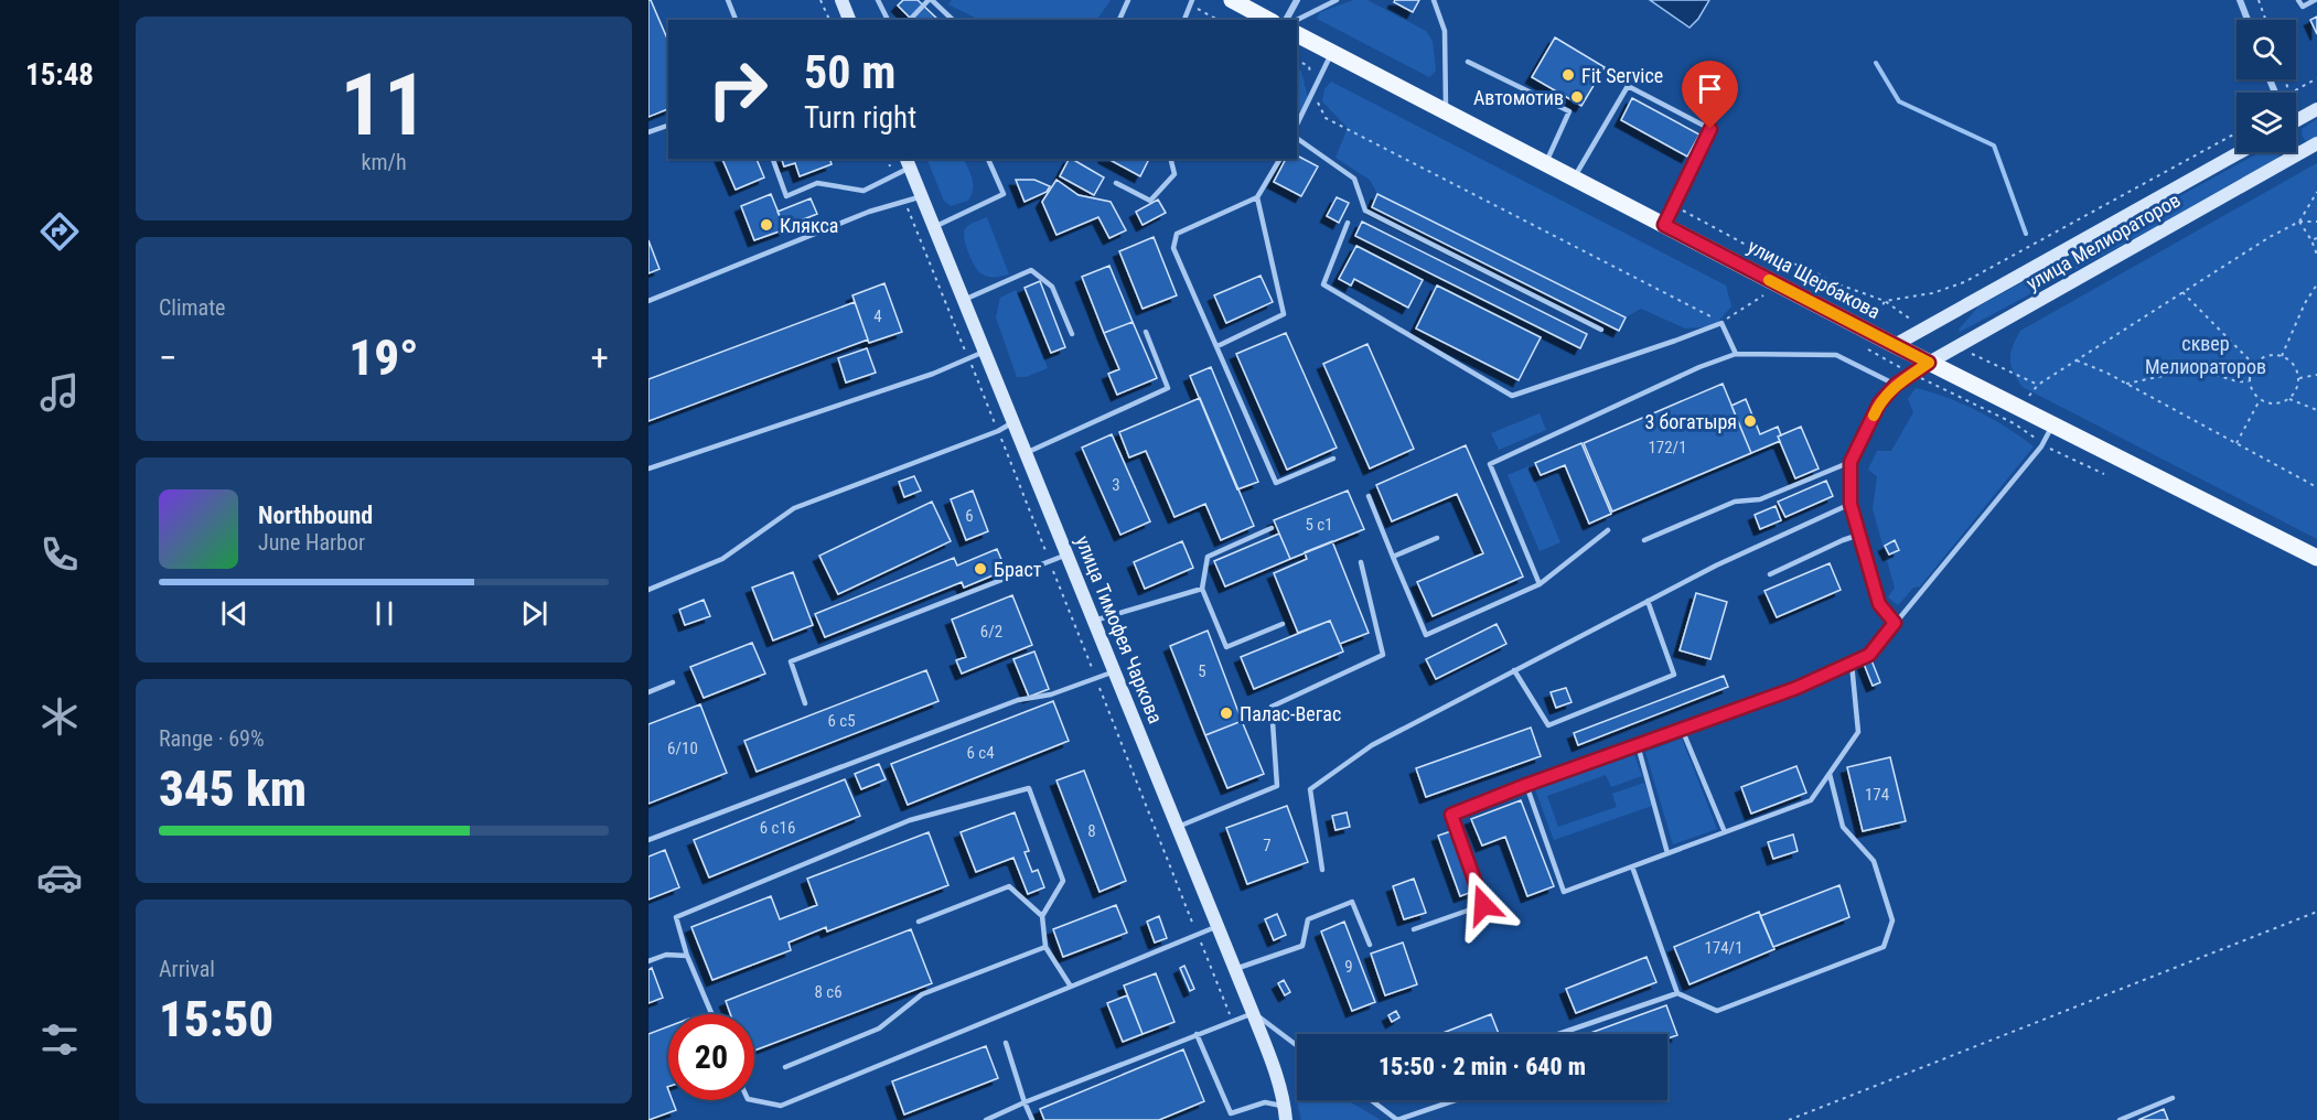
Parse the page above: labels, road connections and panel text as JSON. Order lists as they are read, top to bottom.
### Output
{
  "streets": {
    "main road": ["улица Мелиораторов", "улица Щербакова", "улица Тимофея Чаркова"]
  },
  "crossings": [
    ["улица Мелиораторов", "улица Щербакова"]
  ],
  "parks": ["сквер Мелиораторов"],
  "places": [
    "Fit Service",
    "Автомотив",
    "Клякса",
    "3 богатыря",
    "Браст",
    "Палас-Вегас"
  ],
  "house_numbers": [
    "4",
    "172/1",
    "3",
    "6",
    "5 с1",
    "6/2",
    "5",
    "6 с5",
    "6/10",
    "6 с4",
    "174",
    "6 с16",
    "8",
    "7",
    "174/1",
    "9",
    "8 с6"
  ],
  "page": {
    "tabs": "15:48",
    "tile": [
      ["11", "km/h"],
      "Climate",
      ["Range · 69%", "345 km"],
      ["Arrival", "15:50"]
    ],
    "turn": ["50 m", "Turn right"],
    "heat": ["−", "19°", "+"],
    "song": ["Northbound", "June Harbor"],
    "limit": "20",
    "trip": "15:50 · 2 min · 640 m"
  }
}
